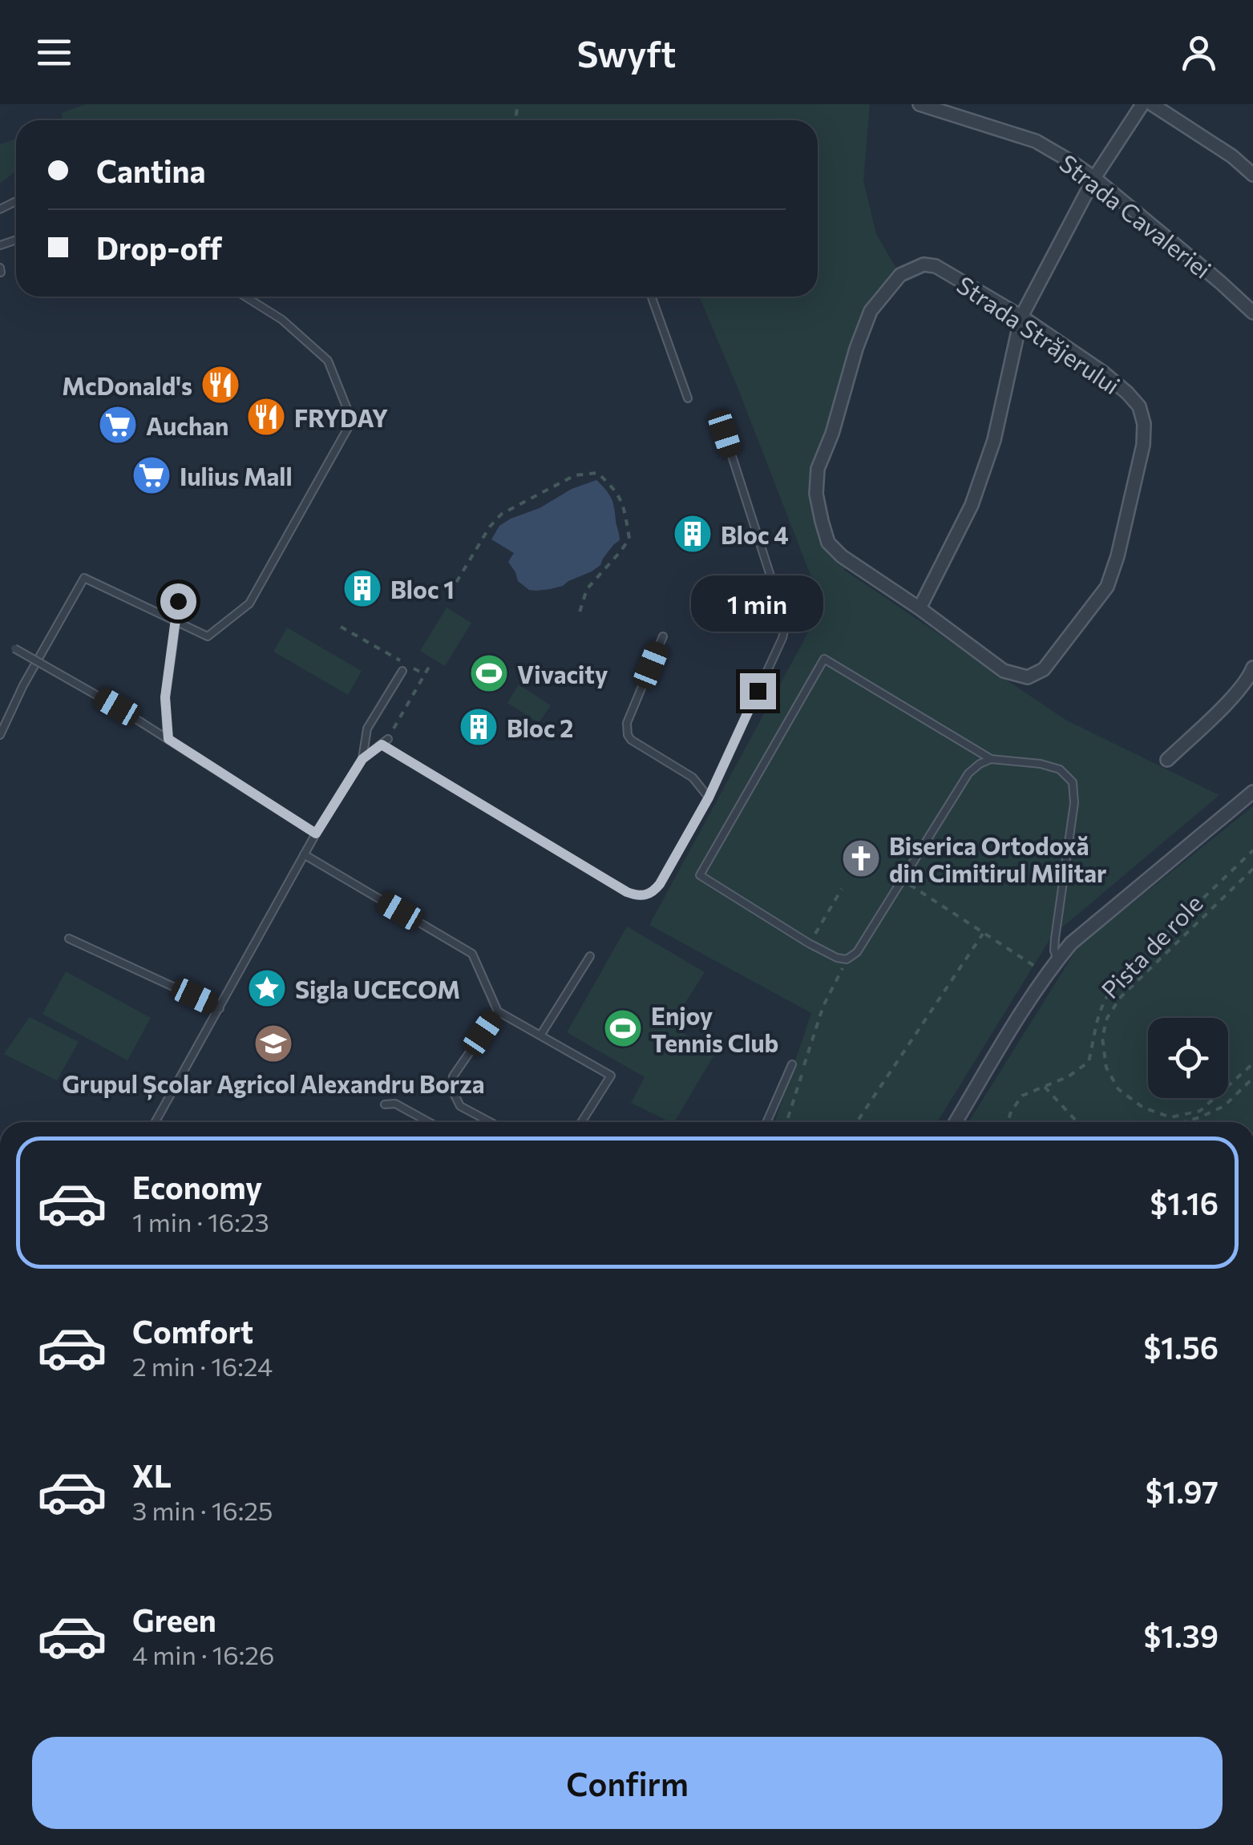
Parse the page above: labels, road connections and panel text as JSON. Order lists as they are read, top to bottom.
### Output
{
  "streets": {
    "street": ["Strada Cavaleriei", "Strada Străjerului"],
    "path": ["Pista de role"]
  },
  "places": {
    "restaurant": ["McDonald's", "FRYDAY"],
    "supermarket": ["Auchan", "Iulius Mall"],
    "building": ["Bloc 4", "Bloc 1", "Bloc 2"],
    "sports": ["Vivacity", "Enjoy Tennis Club"],
    "church": ["Biserica Ortodoxă din Cimitirul Militar"],
    "place": ["Sigla UCECOM"],
    "school or university": ["Grupul Școlar Agricol Alexandru Borza"]
  },
  "page": {
    "header": "Swyft",
    "banner": ["Cantina", "Drop-off"],
    "bubble": "1 min",
    "list": [
      {
        "name": "Economy",
        "note": "1 min · 16:23",
        "value": "$1.16"
      },
      {
        "name": "Comfort",
        "note": "2 min · 16:24",
        "value": "$1.56"
      },
      {
        "name": "XL",
        "note": "3 min · 16:25",
        "value": "$1.97"
      },
      {
        "name": "Green",
        "note": "4 min · 16:26",
        "value": "$1.39"
      }
    ],
    "buttons": "Confirm"
  }
}
